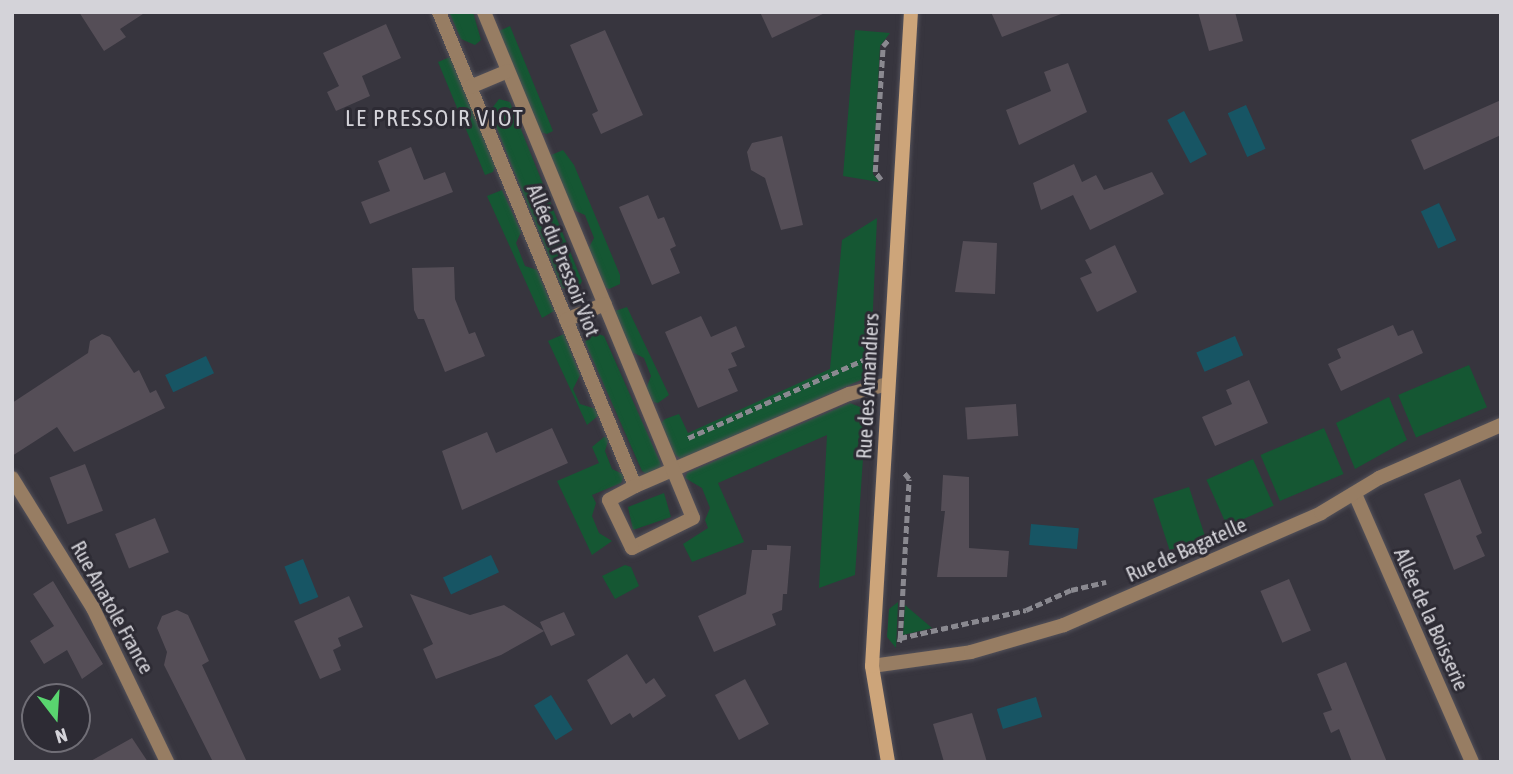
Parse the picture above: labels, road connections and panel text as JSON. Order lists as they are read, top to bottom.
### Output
{
  "streets": {
    "street": [
      "Allée du Pressoir Viot",
      "Rue des Amandiers",
      "Rue de Bagatelle",
      "Rue Anatole France",
      "Allée de la Boisserie"
    ]
  },
  "crossings": [
    ["Rue des Amandiers", "Rue de Bagatelle"],
    ["Rue de Bagatelle", "Allée de la Boisserie"]
  ],
  "districts": ["LE PRESSOIR VIOT"],
  "north": "bottom"
}
